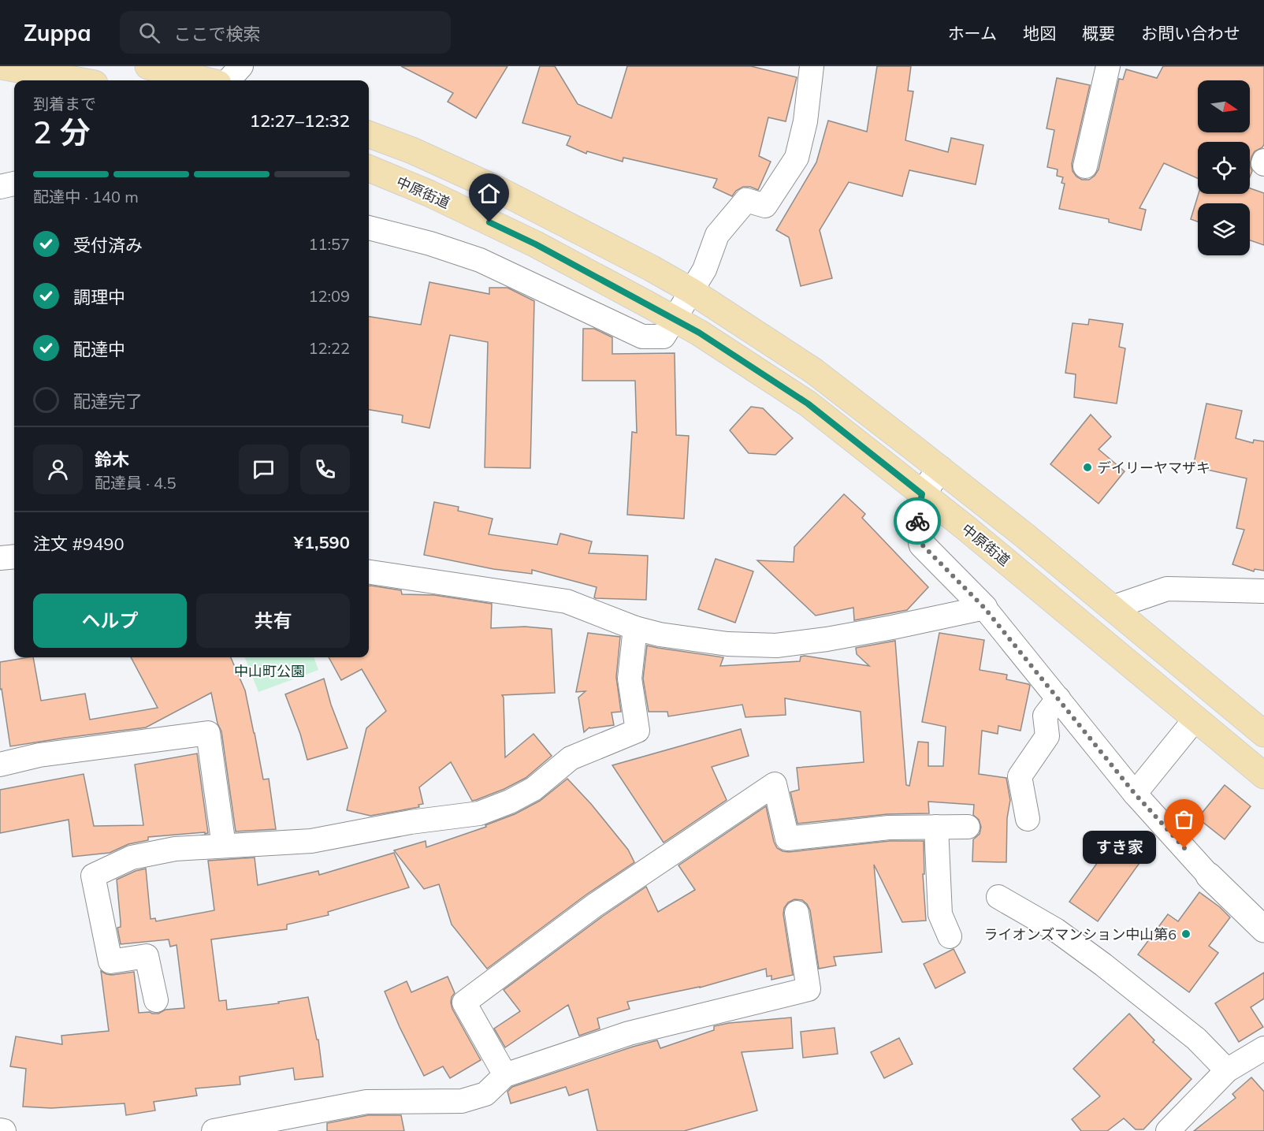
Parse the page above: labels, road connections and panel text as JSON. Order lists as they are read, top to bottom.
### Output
{
  "streets": {
    "main road": ["中原街道"]
  },
  "parks": ["中山町公園"],
  "places": ["デイリーヤマザキ", "すき家", "ライオンズマンション中山第6"],
  "north": "right",
  "page": {
    "header": "Zuppa",
    "search": "ここで検索",
    "nav": [
      "ホーム",
      "地図",
      "概要",
      "お問い合わせ"
    ],
    "heading": ["2 分", "到着まで", "12:27–12:32"],
    "panel": [
      "鈴木",
      "配達員 · 4.5",
      "注文 #9490",
      "¥1,590"
    ],
    "bar": "配達中 · 140 m",
    "list": [
      ["受付済み", "11:57"],
      ["調理中", "12:09"],
      ["配達中", "12:22"],
      "配達完了"
    ],
    "buttons": ["ヘルプ", "共有"],
    "bubble": "すき家"
  }
}
